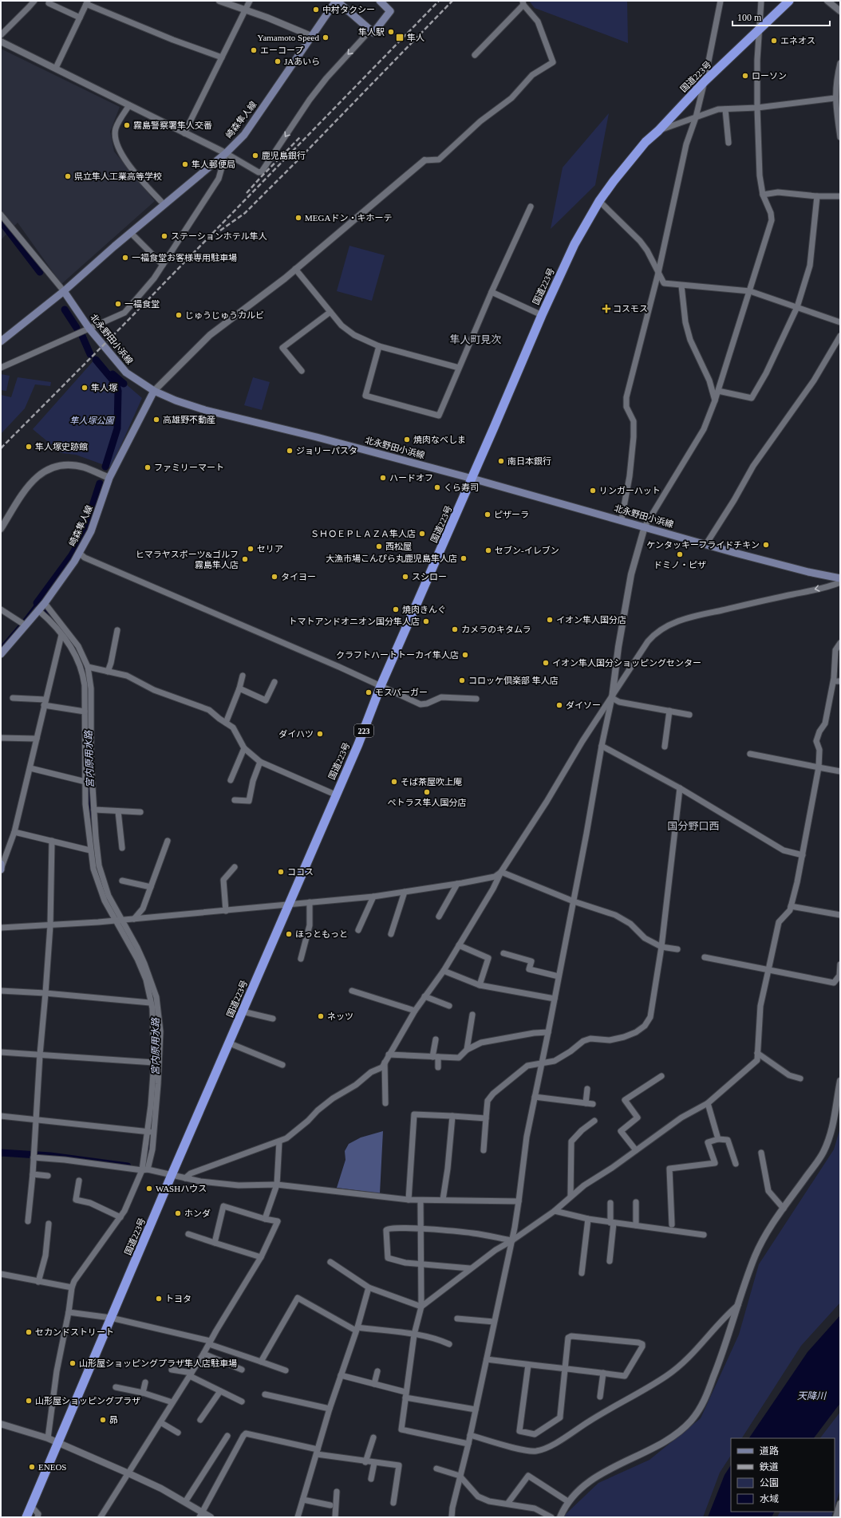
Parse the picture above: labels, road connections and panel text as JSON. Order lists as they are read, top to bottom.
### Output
{
  "streets": {
    "highway": ["国道223号", "223"],
    "main road": ["崎森隼人線", "北永野田小浜線"]
  },
  "crossings": [
    ["国道223号", "北永野田小浜線"],
    ["崎森隼人線", "北永野田小浜線"]
  ],
  "districts": ["隼人町見次", "国分野口西"],
  "water": ["宮内原用水路", "天降川"],
  "parks": ["隼人塚公園"],
  "places": {
    "other": [
      "中村タクシー",
      "隼人駅",
      "Yamamoto Speed",
      "エネオス",
      "エーコープ",
      "JAあいら",
      "ローソン",
      "霧島警察署隼人交番",
      "鹿児島銀行",
      "隼人郵便局",
      "県立隼人工業高等学校",
      "MEGAドン・キホーテ",
      "ステーションホテル隼人",
      "一福食堂お客様専用駐車場",
      "一福食堂",
      "じゅうじゅうカルビ",
      "隼人塚",
      "高雄野不動産",
      "焼肉なべしま",
      "隼人塚史跡館",
      "ジョリーパスタ",
      "南日本銀行",
      "ファミリーマート",
      "ハードオフ",
      "くら寿司",
      "リンガーハット",
      "ピザーラ",
      "ＳＨＯＥＰＬＡＺＡ隼人店",
      "ケンタッキーフライドチキン",
      "西松屋",
      "セリア",
      "セブン-イレブン",
      "ドミノ・ピザ",
      "大漁市場こんぴら丸鹿児島隼人店",
      "ヒマラヤスポーツ&ゴルフ 霧島隼人店",
      "タイヨー",
      "スシロー",
      "焼肉きんぐ",
      "イオン隼人国分店",
      "トマトアンドオニオン国分隼人店",
      "カメラのキタムラ",
      "クラフトハートトーカイ隼人店",
      "イオン隼人国分ショッピングセンター",
      "コロッケ倶楽部 隼人店",
      "モスバーガー",
      "ダイソー",
      "ダイハツ",
      "そば茶屋吹上庵",
      "ペトラス隼人国分店",
      "ココス",
      "ほっともっと",
      "ネッツ",
      "WASHハウス",
      "ホンダ",
      "トヨタ",
      "セカンドストリート",
      "山形屋ショッピングプラザ隼人店駐車場",
      "山形屋ショッピングプラザ",
      "昴",
      "ENEOS"
    ],
    "transit": ["隼人"],
    "health": ["コスモス"]
  },
  "legend": [
    "道路",
    "鉄道",
    "公園",
    "水域"
  ],
  "scale_bar": "100 m"
}
